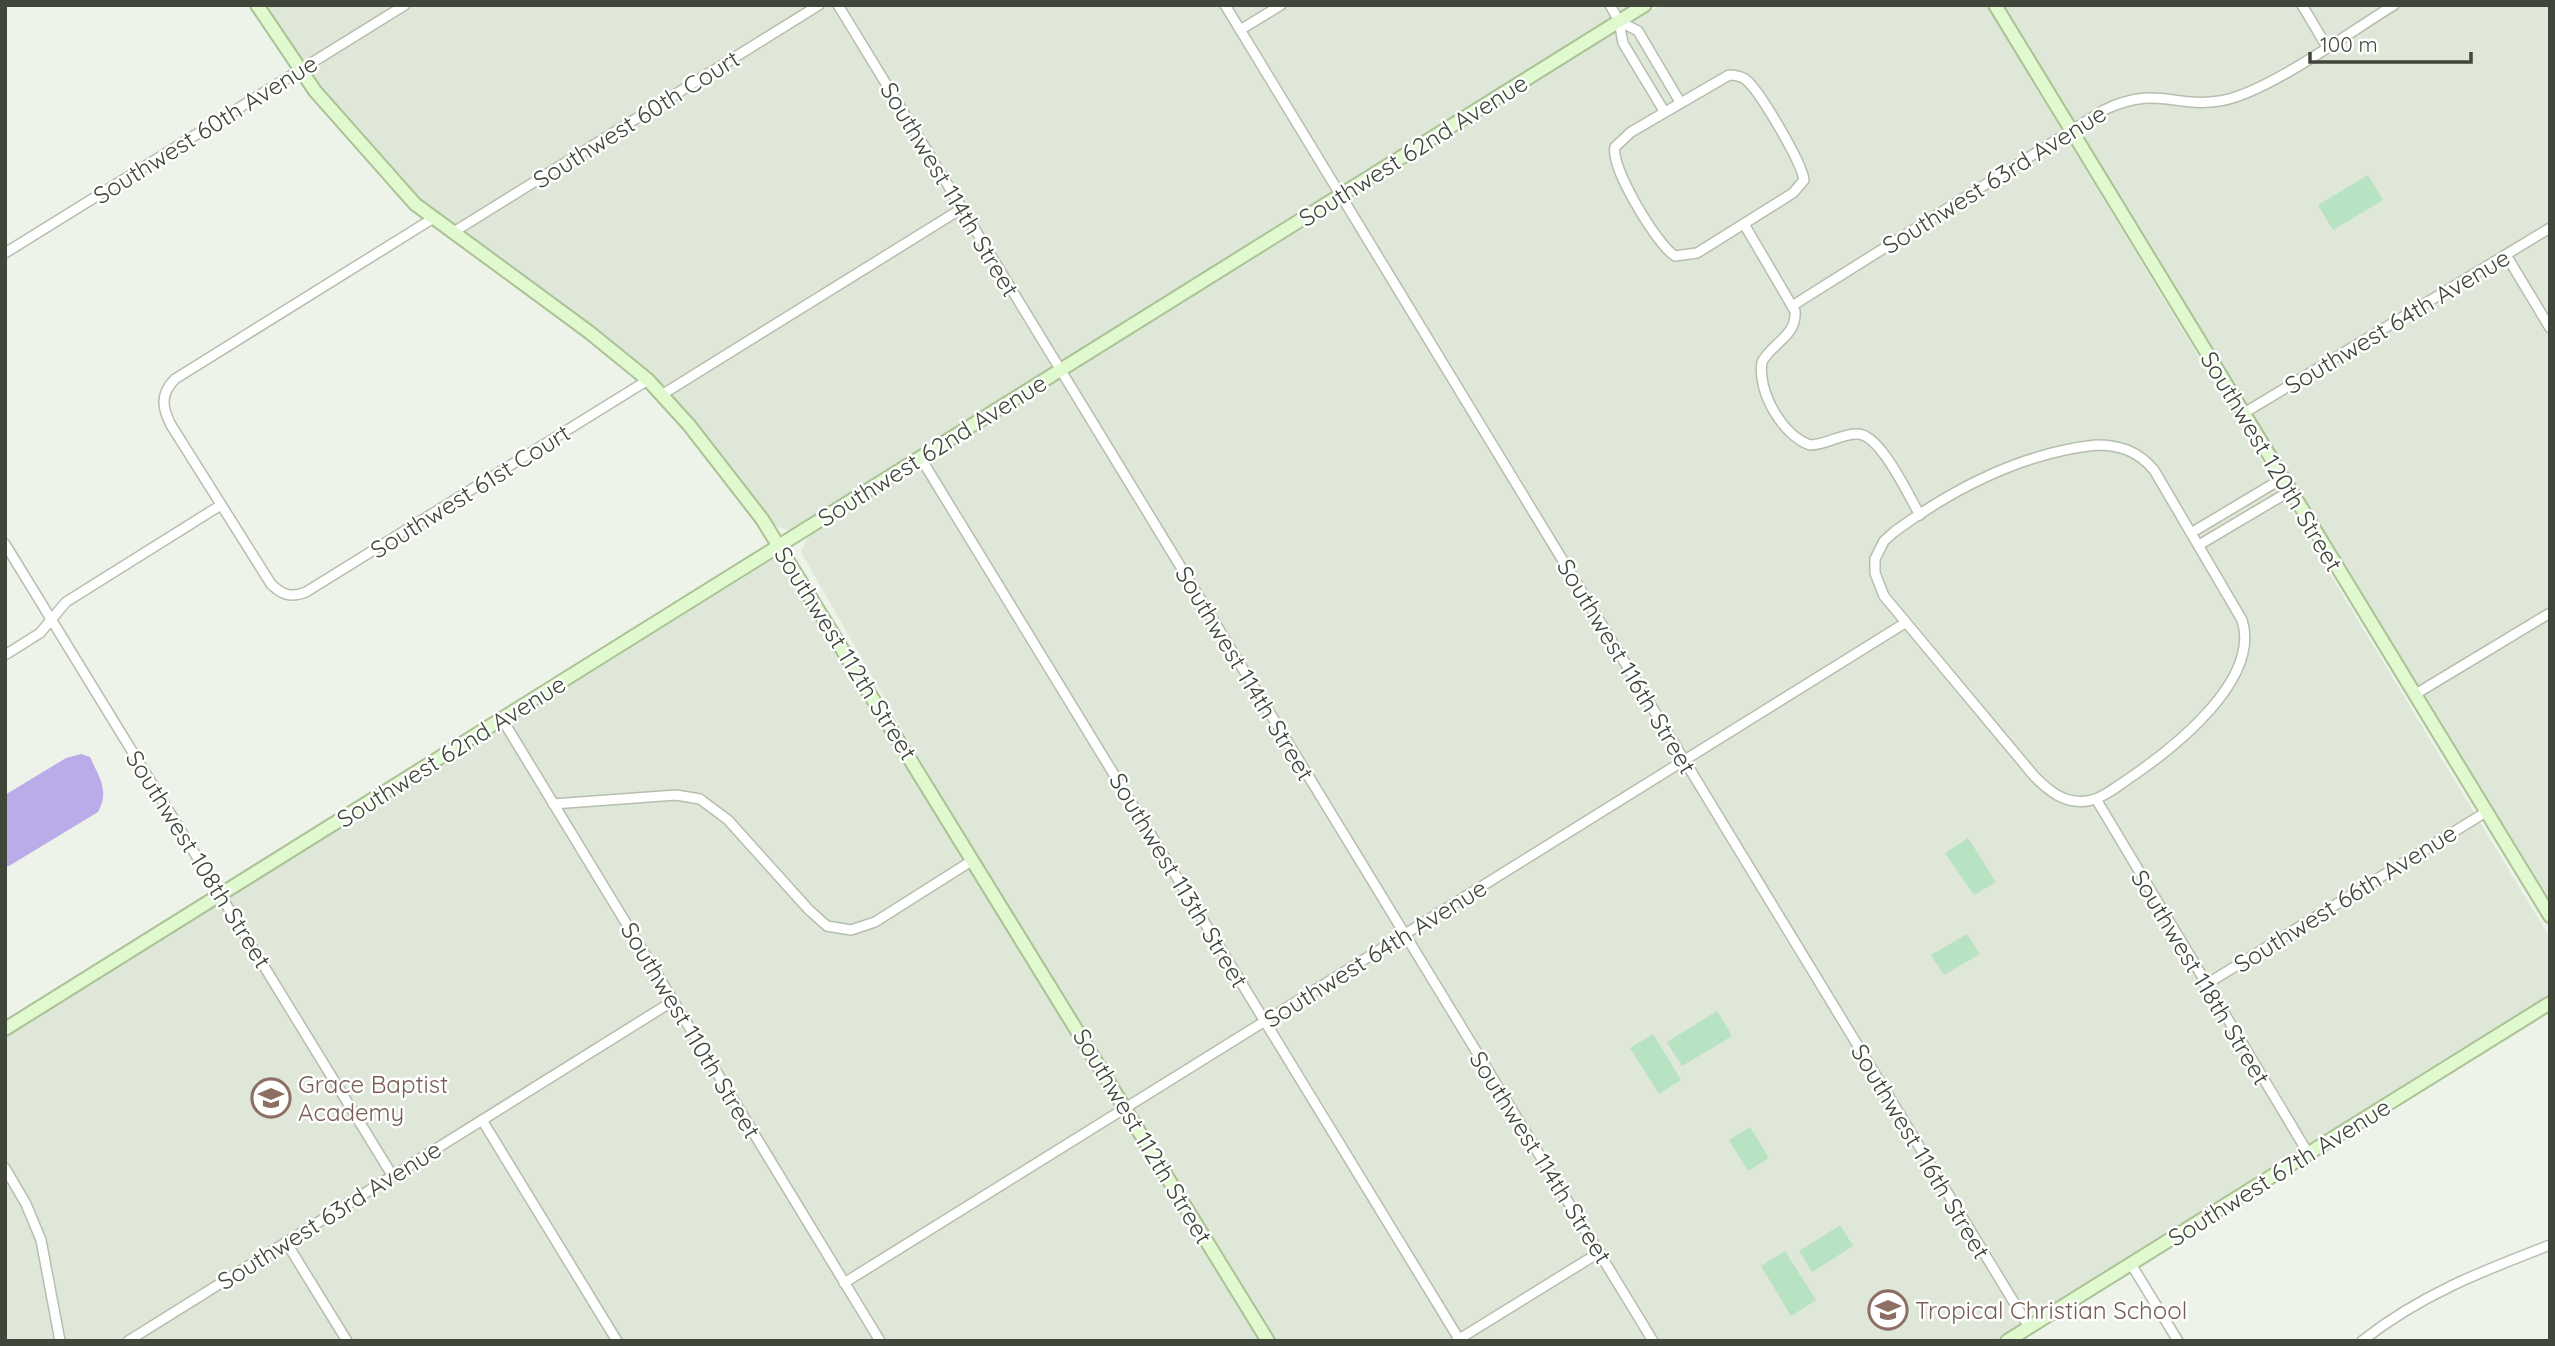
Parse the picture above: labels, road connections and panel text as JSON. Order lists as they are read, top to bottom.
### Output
{
  "streets": {
    "street": [
      "Southwest 60th Court",
      "Southwest 60th Avenue",
      "Southwest 62nd Avenue",
      "Southwest 63rd Avenue",
      "Southwest 114th Street",
      "Southwest 64th Avenue",
      "Southwest 120th Street",
      "Southwest 61st Court",
      "Southwest 112th Street",
      "Southwest 116th Street",
      "Southwest 108th Street",
      "Southwest 113th Street",
      "Southwest 66th Avenue",
      "Southwest 118th Street",
      "Southwest 110th Street",
      "Southwest 67th Avenue"
    ]
  },
  "crossings": [
    ["Southwest 60th Court", "Southwest 112th Street"],
    ["Southwest 60th Avenue", "Southwest 112th Street"],
    ["Southwest 62nd Avenue", "Southwest 114th Street"],
    ["Southwest 62nd Avenue", "Southwest 112th Street"],
    ["Southwest 62nd Avenue", "Southwest 116th Street"],
    ["Southwest 62nd Avenue", "Southwest 108th Street"],
    ["Southwest 62nd Avenue", "Southwest 113th Street"],
    ["Southwest 62nd Avenue", "Southwest 110th Street"],
    ["Southwest 63rd Avenue", "Southwest 120th Street"],
    ["Southwest 63rd Avenue", "Southwest 108th Street"],
    ["Southwest 63rd Avenue", "Southwest 110th Street"],
    ["Southwest 114th Street", "Southwest 64th Avenue"],
    ["Southwest 64th Avenue", "Southwest 120th Street"],
    ["Southwest 64th Avenue", "Southwest 112th Street"],
    ["Southwest 64th Avenue", "Southwest 116th Street"],
    ["Southwest 64th Avenue", "Southwest 113th Street"],
    ["Southwest 64th Avenue", "Southwest 110th Street"],
    ["Southwest 120th Street", "Southwest 66th Avenue"],
    ["Southwest 61st Court", "Southwest 112th Street"],
    ["Southwest 116th Street", "Southwest 67th Avenue"],
    ["Southwest 66th Avenue", "Southwest 118th Street"],
    ["Southwest 118th Street", "Southwest 67th Avenue"]
  ],
  "places": {
    "school or university": ["Grace Baptist Academy", "Tropical Christian School"]
  },
  "scale_bar": "100 m"
}
